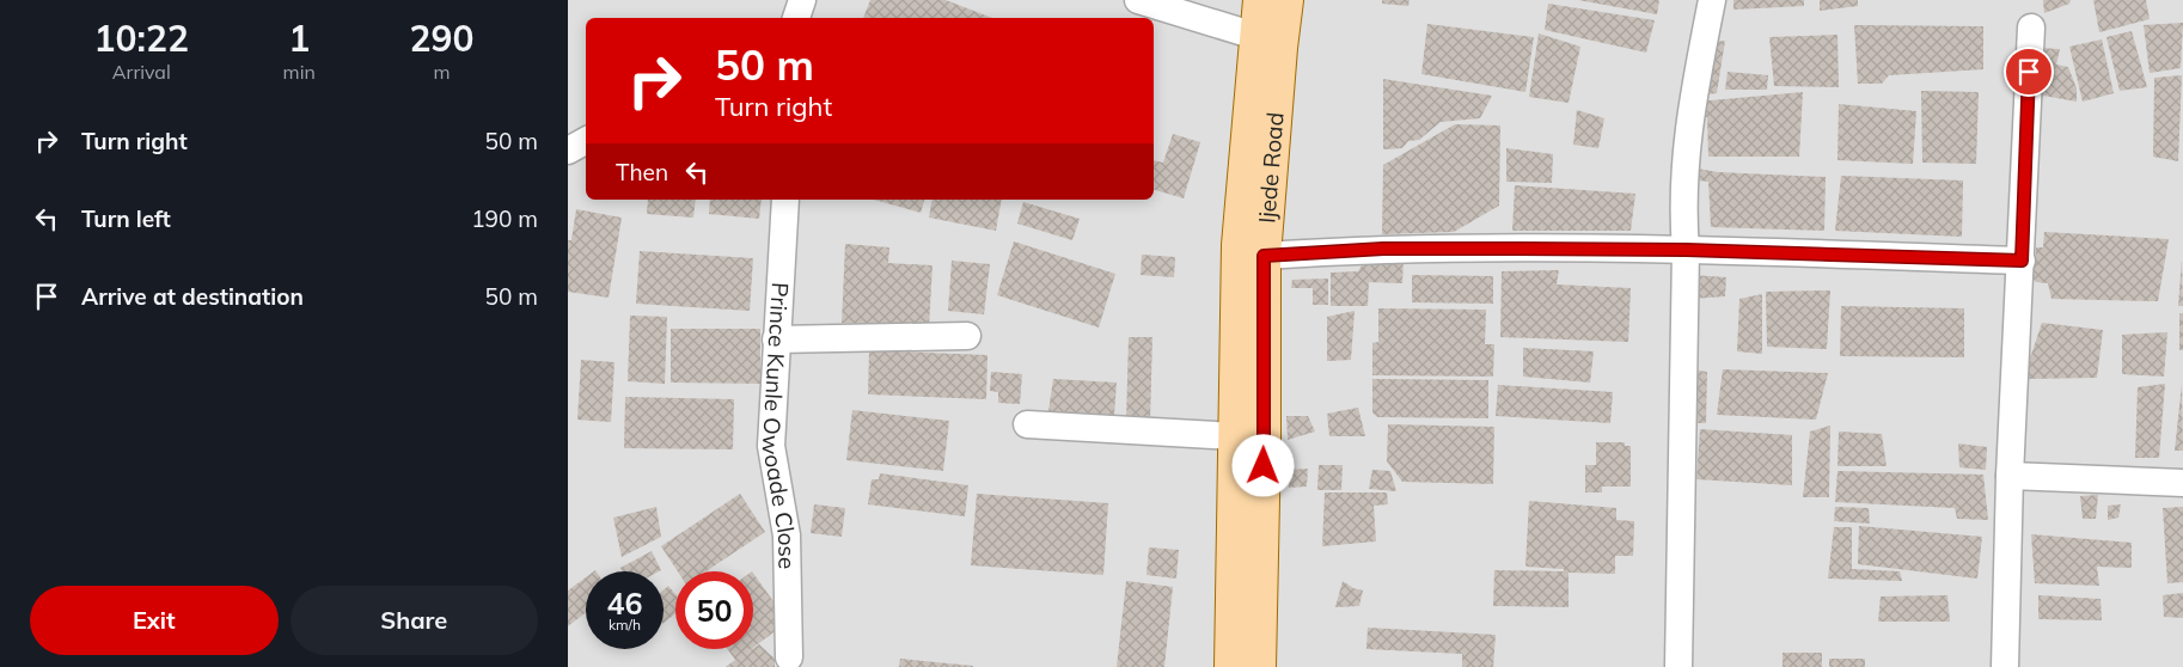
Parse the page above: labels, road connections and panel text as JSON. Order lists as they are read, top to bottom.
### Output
{
  "streets": {
    "main road": ["Ijede Road"],
    "street": ["Prince Kunle Owoade Close"]
  },
  "page": {
    "eta": [
      "10:22",
      "Arrival",
      "1",
      "min",
      "290",
      "m"
    ],
    "turn": ["50 m", "Turn right"],
    "list": [
      {
        "name": "Turn right",
        "value": "50 m"
      },
      {
        "name": "Turn left",
        "value": "190 m"
      },
      {
        "name": "Arrive at destination",
        "value": "50 m"
      }
    ],
    "then": "Then",
    "speed": "46 km/h",
    "limit": "50",
    "buttons": ["Exit", "Share"]
  }
}
